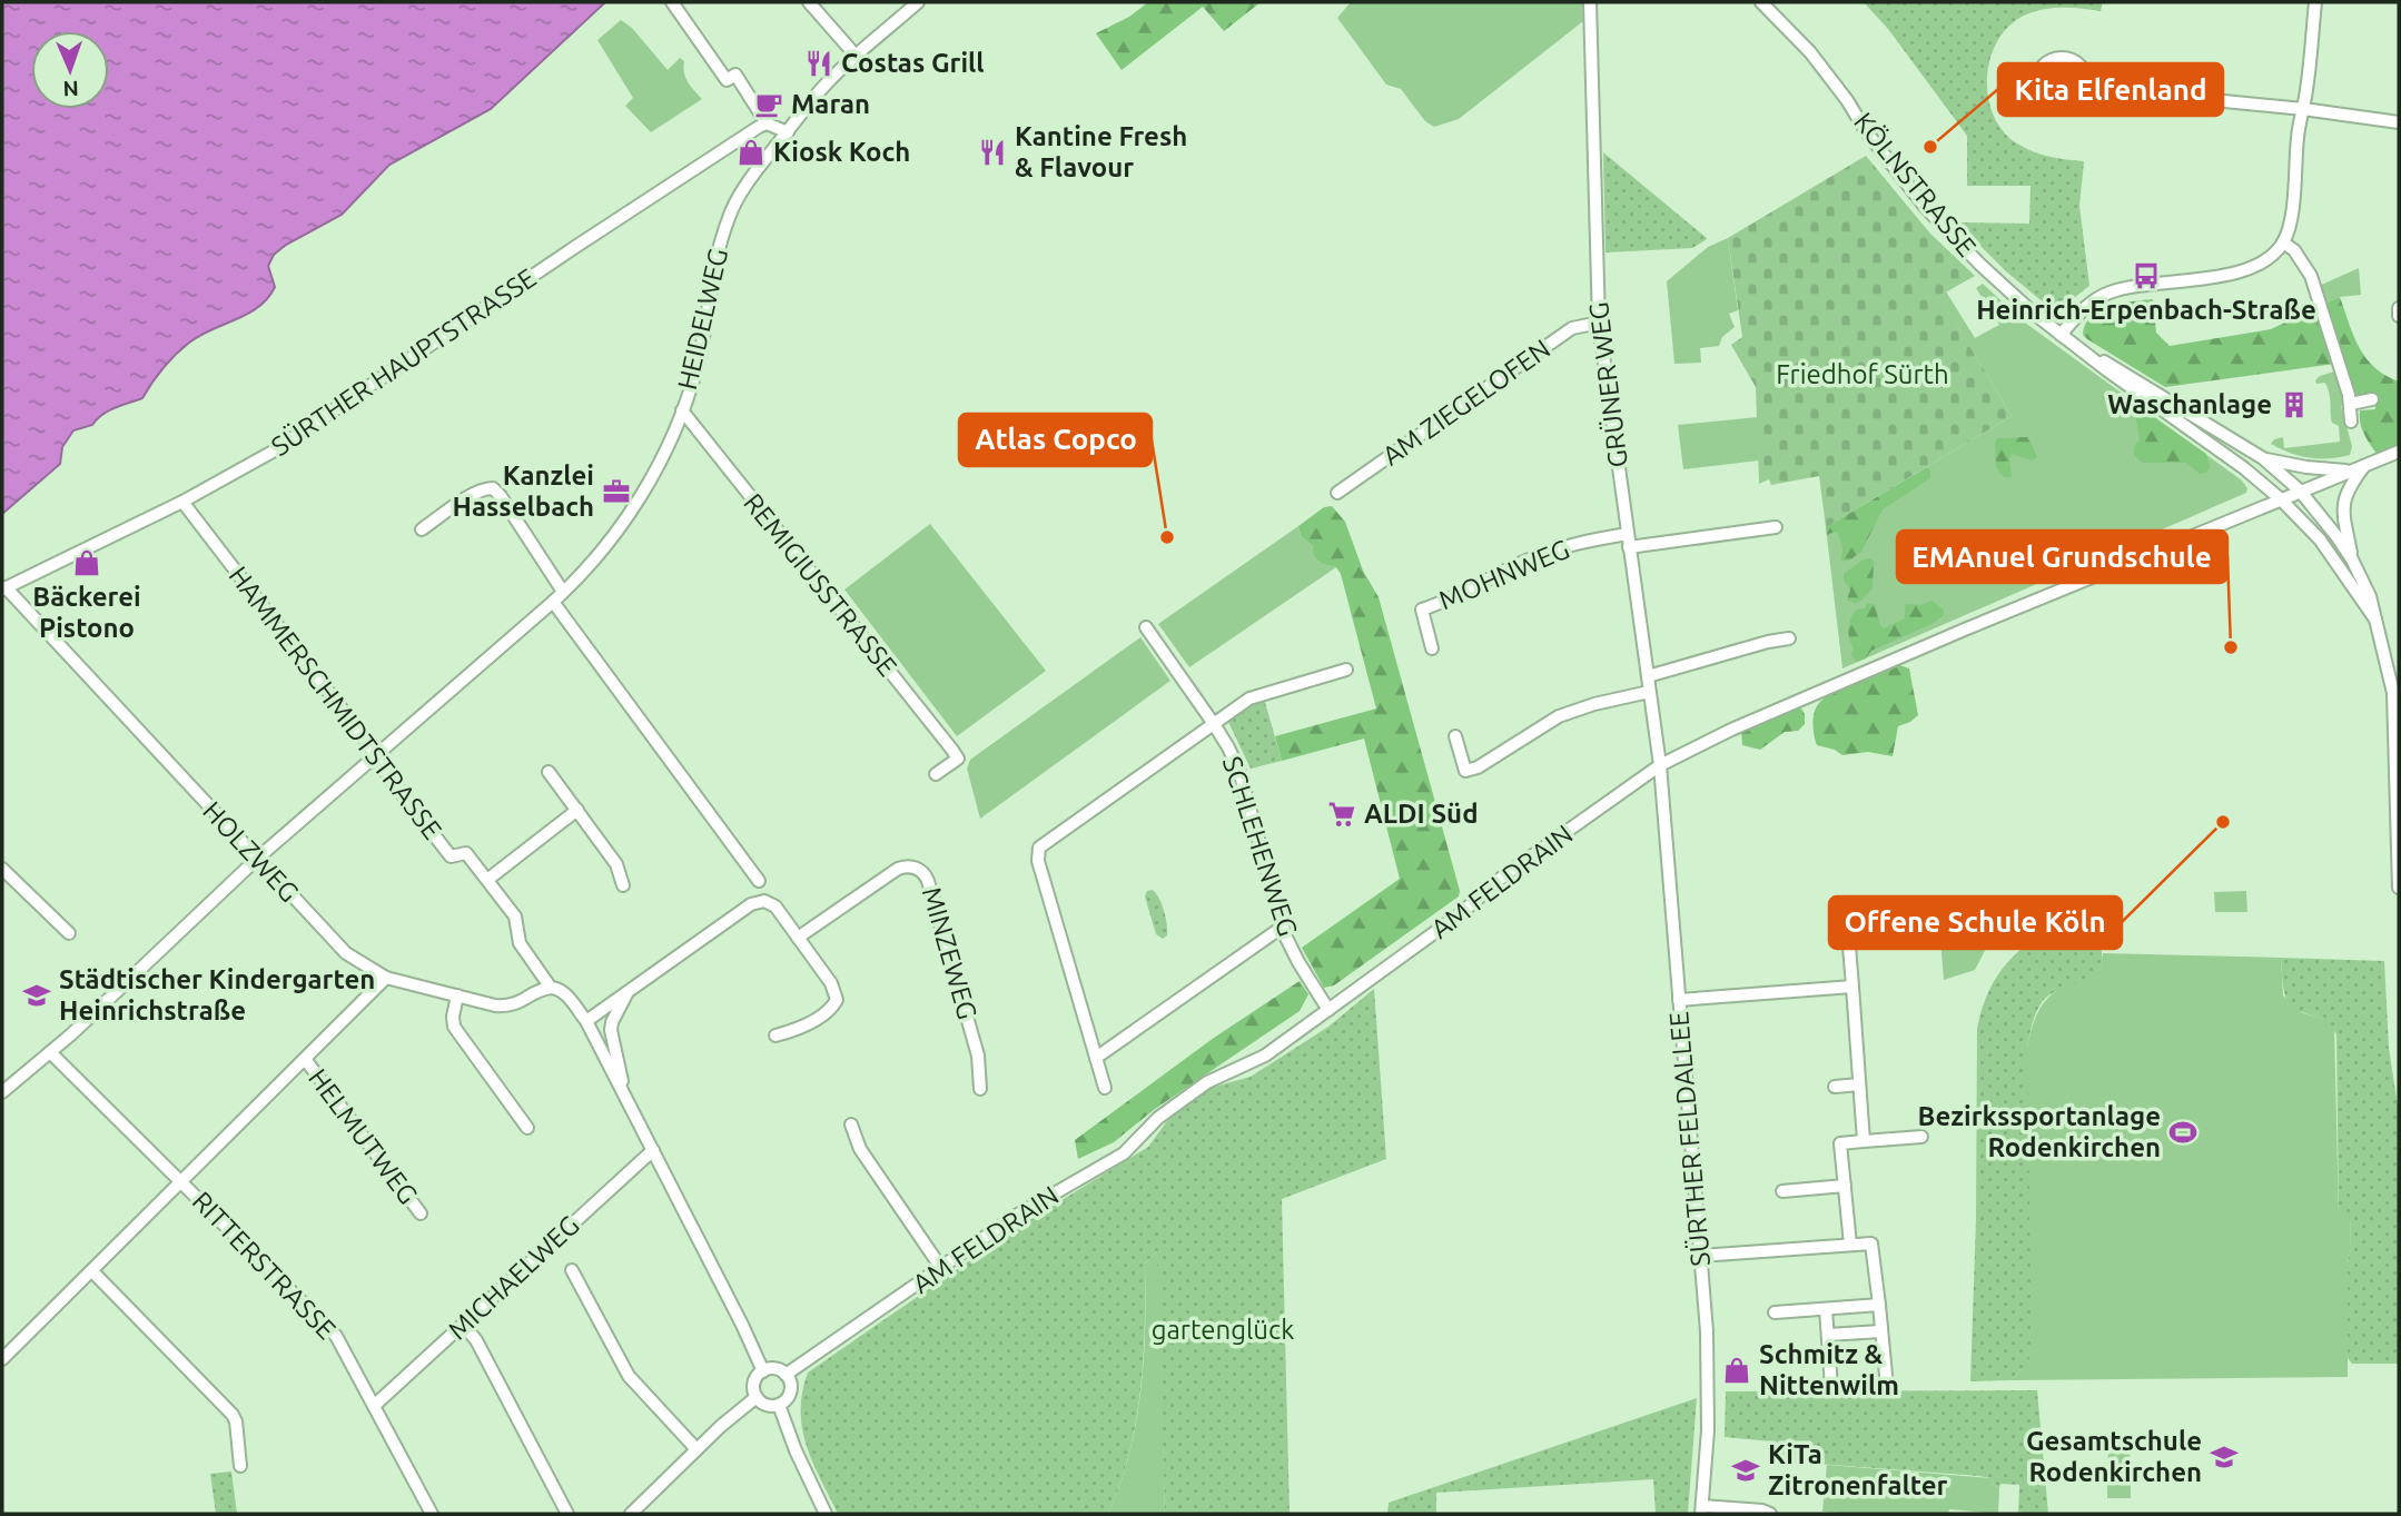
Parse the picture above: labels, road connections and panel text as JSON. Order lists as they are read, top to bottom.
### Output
{
  "streets": {
    "street": [
      "KÖLNSTRASSE",
      "HEIDELWEG",
      "SÜRTHER HAUPTSTRASSE",
      "GRÜNER WEG",
      "AM ZIEGELOFEN",
      "MOHNWEG",
      "REMIGIUSSTRASSE",
      "HAMMERSCHMIDTSTRASSE",
      "SCHLEHENWEG",
      "HOLZWEG",
      "AM FELDRAIN",
      "MINZEWEG",
      "HELMUTWEG",
      "SÜRTHER FELDALLEE",
      "RITTERSTRASSE",
      "MICHAELWEG"
    ]
  },
  "crossings": [
    ["KÖLNSTRASSE", "AM FELDRAIN"],
    ["HEIDELWEG", "REMIGIUSSTRASSE"],
    ["HEIDELWEG", "HAMMERSCHMIDTSTRASSE"],
    ["HEIDELWEG", "HOLZWEG"],
    ["HEIDELWEG", "RITTERSTRASSE"],
    ["SÜRTHER HAUPTSTRASSE", "HAMMERSCHMIDTSTRASSE"],
    ["SÜRTHER HAUPTSTRASSE", "HOLZWEG"],
    ["GRÜNER WEG", "AM ZIEGELOFEN"],
    ["GRÜNER WEG", "MOHNWEG"],
    ["GRÜNER WEG", "AM FELDRAIN"],
    ["GRÜNER WEG", "SÜRTHER FELDALLEE"],
    ["HAMMERSCHMIDTSTRASSE", "HOLZWEG"],
    ["HAMMERSCHMIDTSTRASSE", "AM FELDRAIN"],
    ["HAMMERSCHMIDTSTRASSE", "MICHAELWEG"],
    ["SCHLEHENWEG", "AM FELDRAIN"],
    ["AM FELDRAIN", "SÜRTHER FELDALLEE"],
    ["RITTERSTRASSE", "MICHAELWEG"]
  ],
  "parks": ["Friedhof Sürth", "gartenglück"],
  "places": {
    "restaurant": ["Costas Grill", "Kantine Fresh & Flavour"],
    "cafe": ["Maran"],
    "other": [
      "Kita Elfenland",
      "Atlas Copco",
      "EMAnuel Grundschule",
      "Offene Schule Köln"
    ],
    "shop": ["Kiosk Koch", "Bäckerei Pistono", "Schmitz & Nittenwilm"],
    "bus stop": ["Heinrich-Erpenbach-Straße"],
    "building": ["Waschanlage"],
    "office": ["Kanzlei Hasselbach"],
    "supermarket": ["ALDI Süd"],
    "school or university": ["Städtischer Kindergarten Heinrichstraße", "Gesamtschule Rodenkirchen", "KiTa Zitronenfalter"],
    "sports": ["Bezirkssportanlage Rodenkirchen"]
  },
  "north": "bottom"
}
